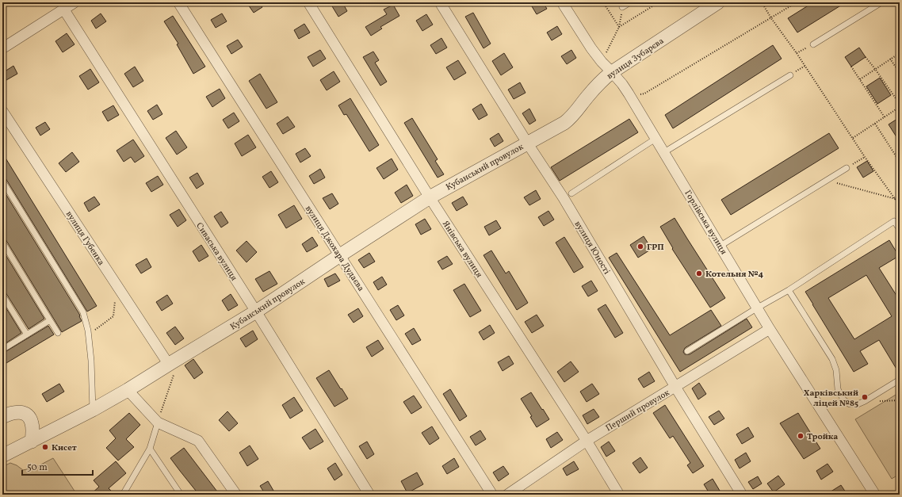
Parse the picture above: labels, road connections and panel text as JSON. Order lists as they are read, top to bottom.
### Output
{
  "streets": {
    "street": [
      "вулиця Зубарєва",
      "Кубанський провулок",
      "Горлівська вулиця",
      "вулиця Губенка",
      "вулиця Юності",
      "вулиця Джохара Дудаєва",
      "Янівська вулиця",
      "Сиваська вулиця",
      "Перший провулок"
    ]
  },
  "crossings": [
    ["вулиця Зубарєва", "Кубанський провулок"],
    ["вулиця Зубарєва", "Горлівська вулиця"],
    ["вулиця Зубарєва", "вулиця Юності"],
    ["Кубанський провулок", "вулиця Губенка"],
    ["Кубанський провулок", "вулиця Юності"],
    ["Кубанський провулок", "вулиця Джохара Дудаєва"],
    ["Кубанський провулок", "Янівська вулиця"],
    ["Кубанський провулок", "Сиваська вулиця"],
    ["Горлівська вулиця", "Перший провулок"],
    ["вулиця Юності", "Перший провулок"],
    ["Янівська вулиця", "Перший провулок"]
  ],
  "places": [
    "ГРП",
    "Котельня №4",
    "Харківський ліцей №85",
    "Тройка",
    "Кисет"
  ],
  "scale_bar": "50 m"
}
